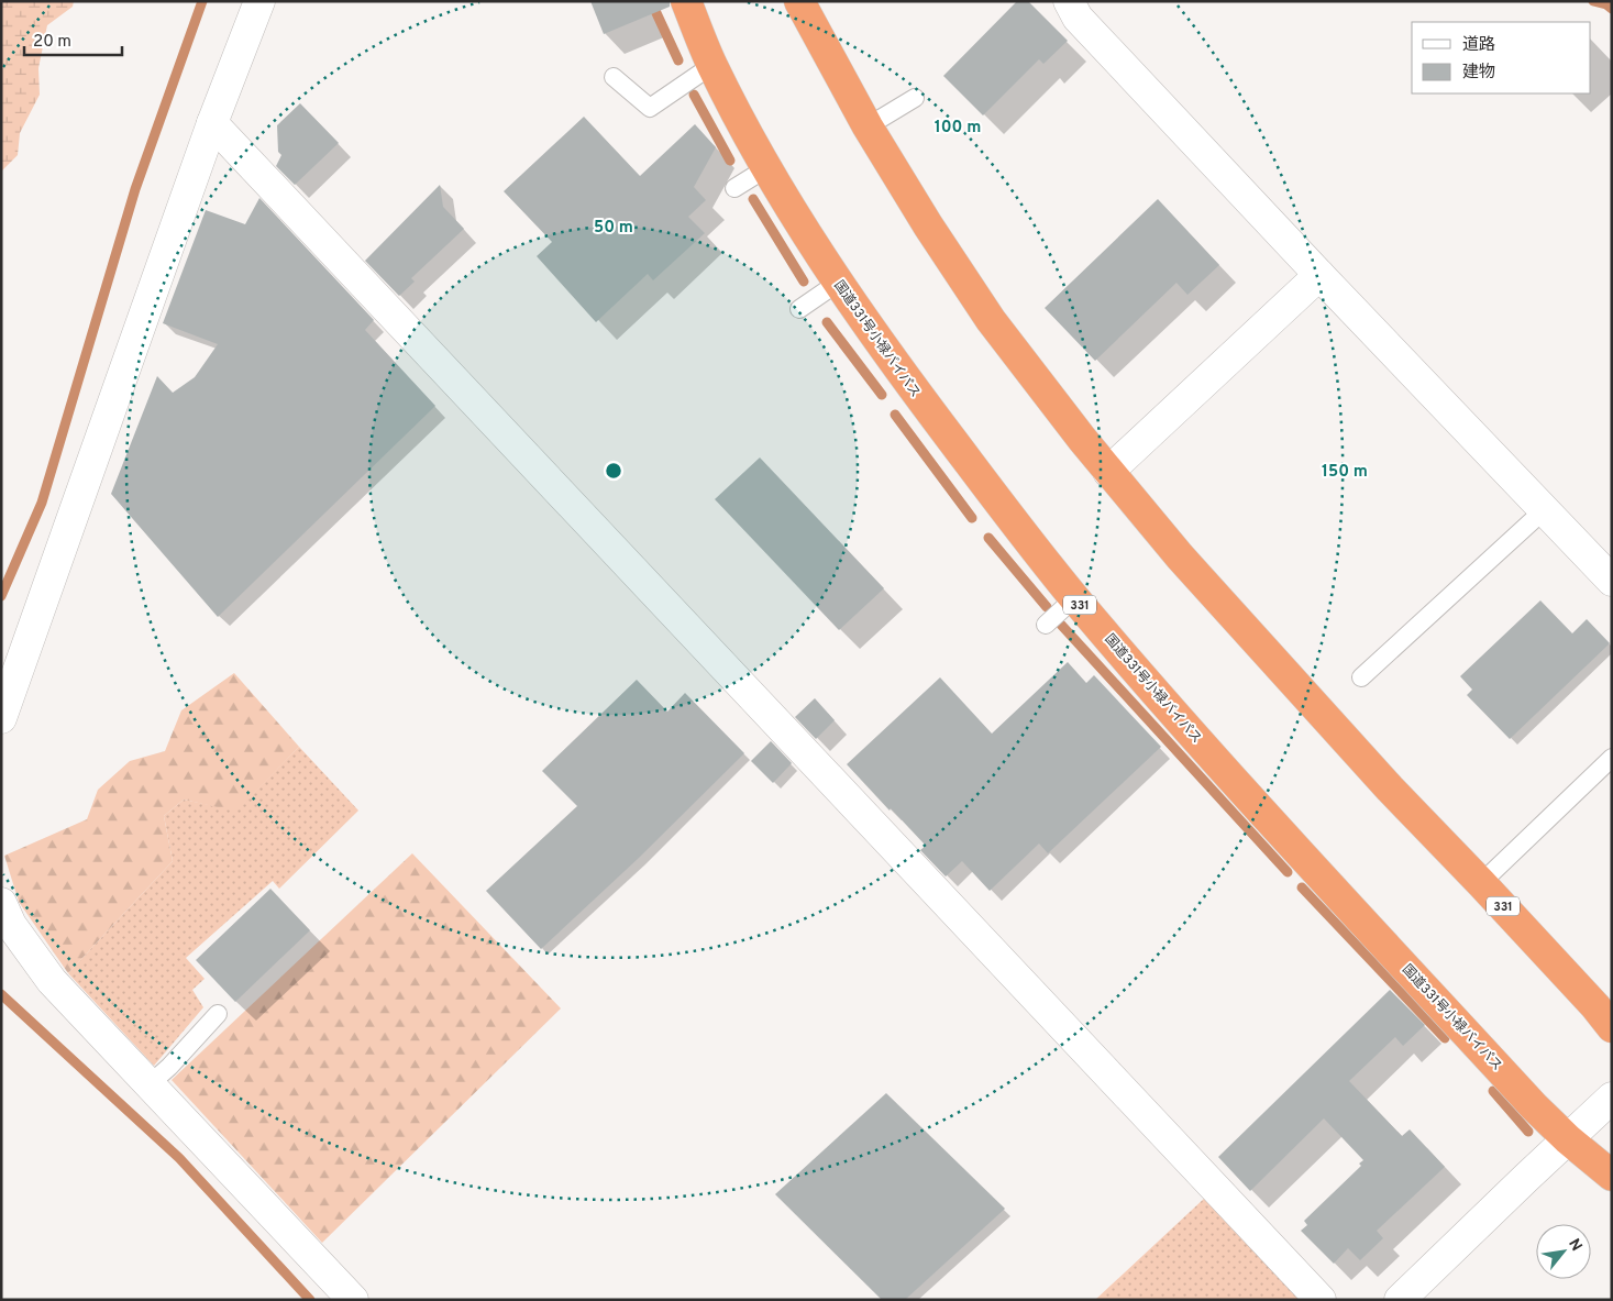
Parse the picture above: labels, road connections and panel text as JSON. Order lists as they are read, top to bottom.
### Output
{
  "streets": {
    "highway": ["国道331号小禄バイパス", "331"]
  },
  "legend": ["道路", "建物"],
  "scale_bar": "20 m",
  "north": "top right",
  "rings": ["100 m", "50 m", "150 m"]
}
